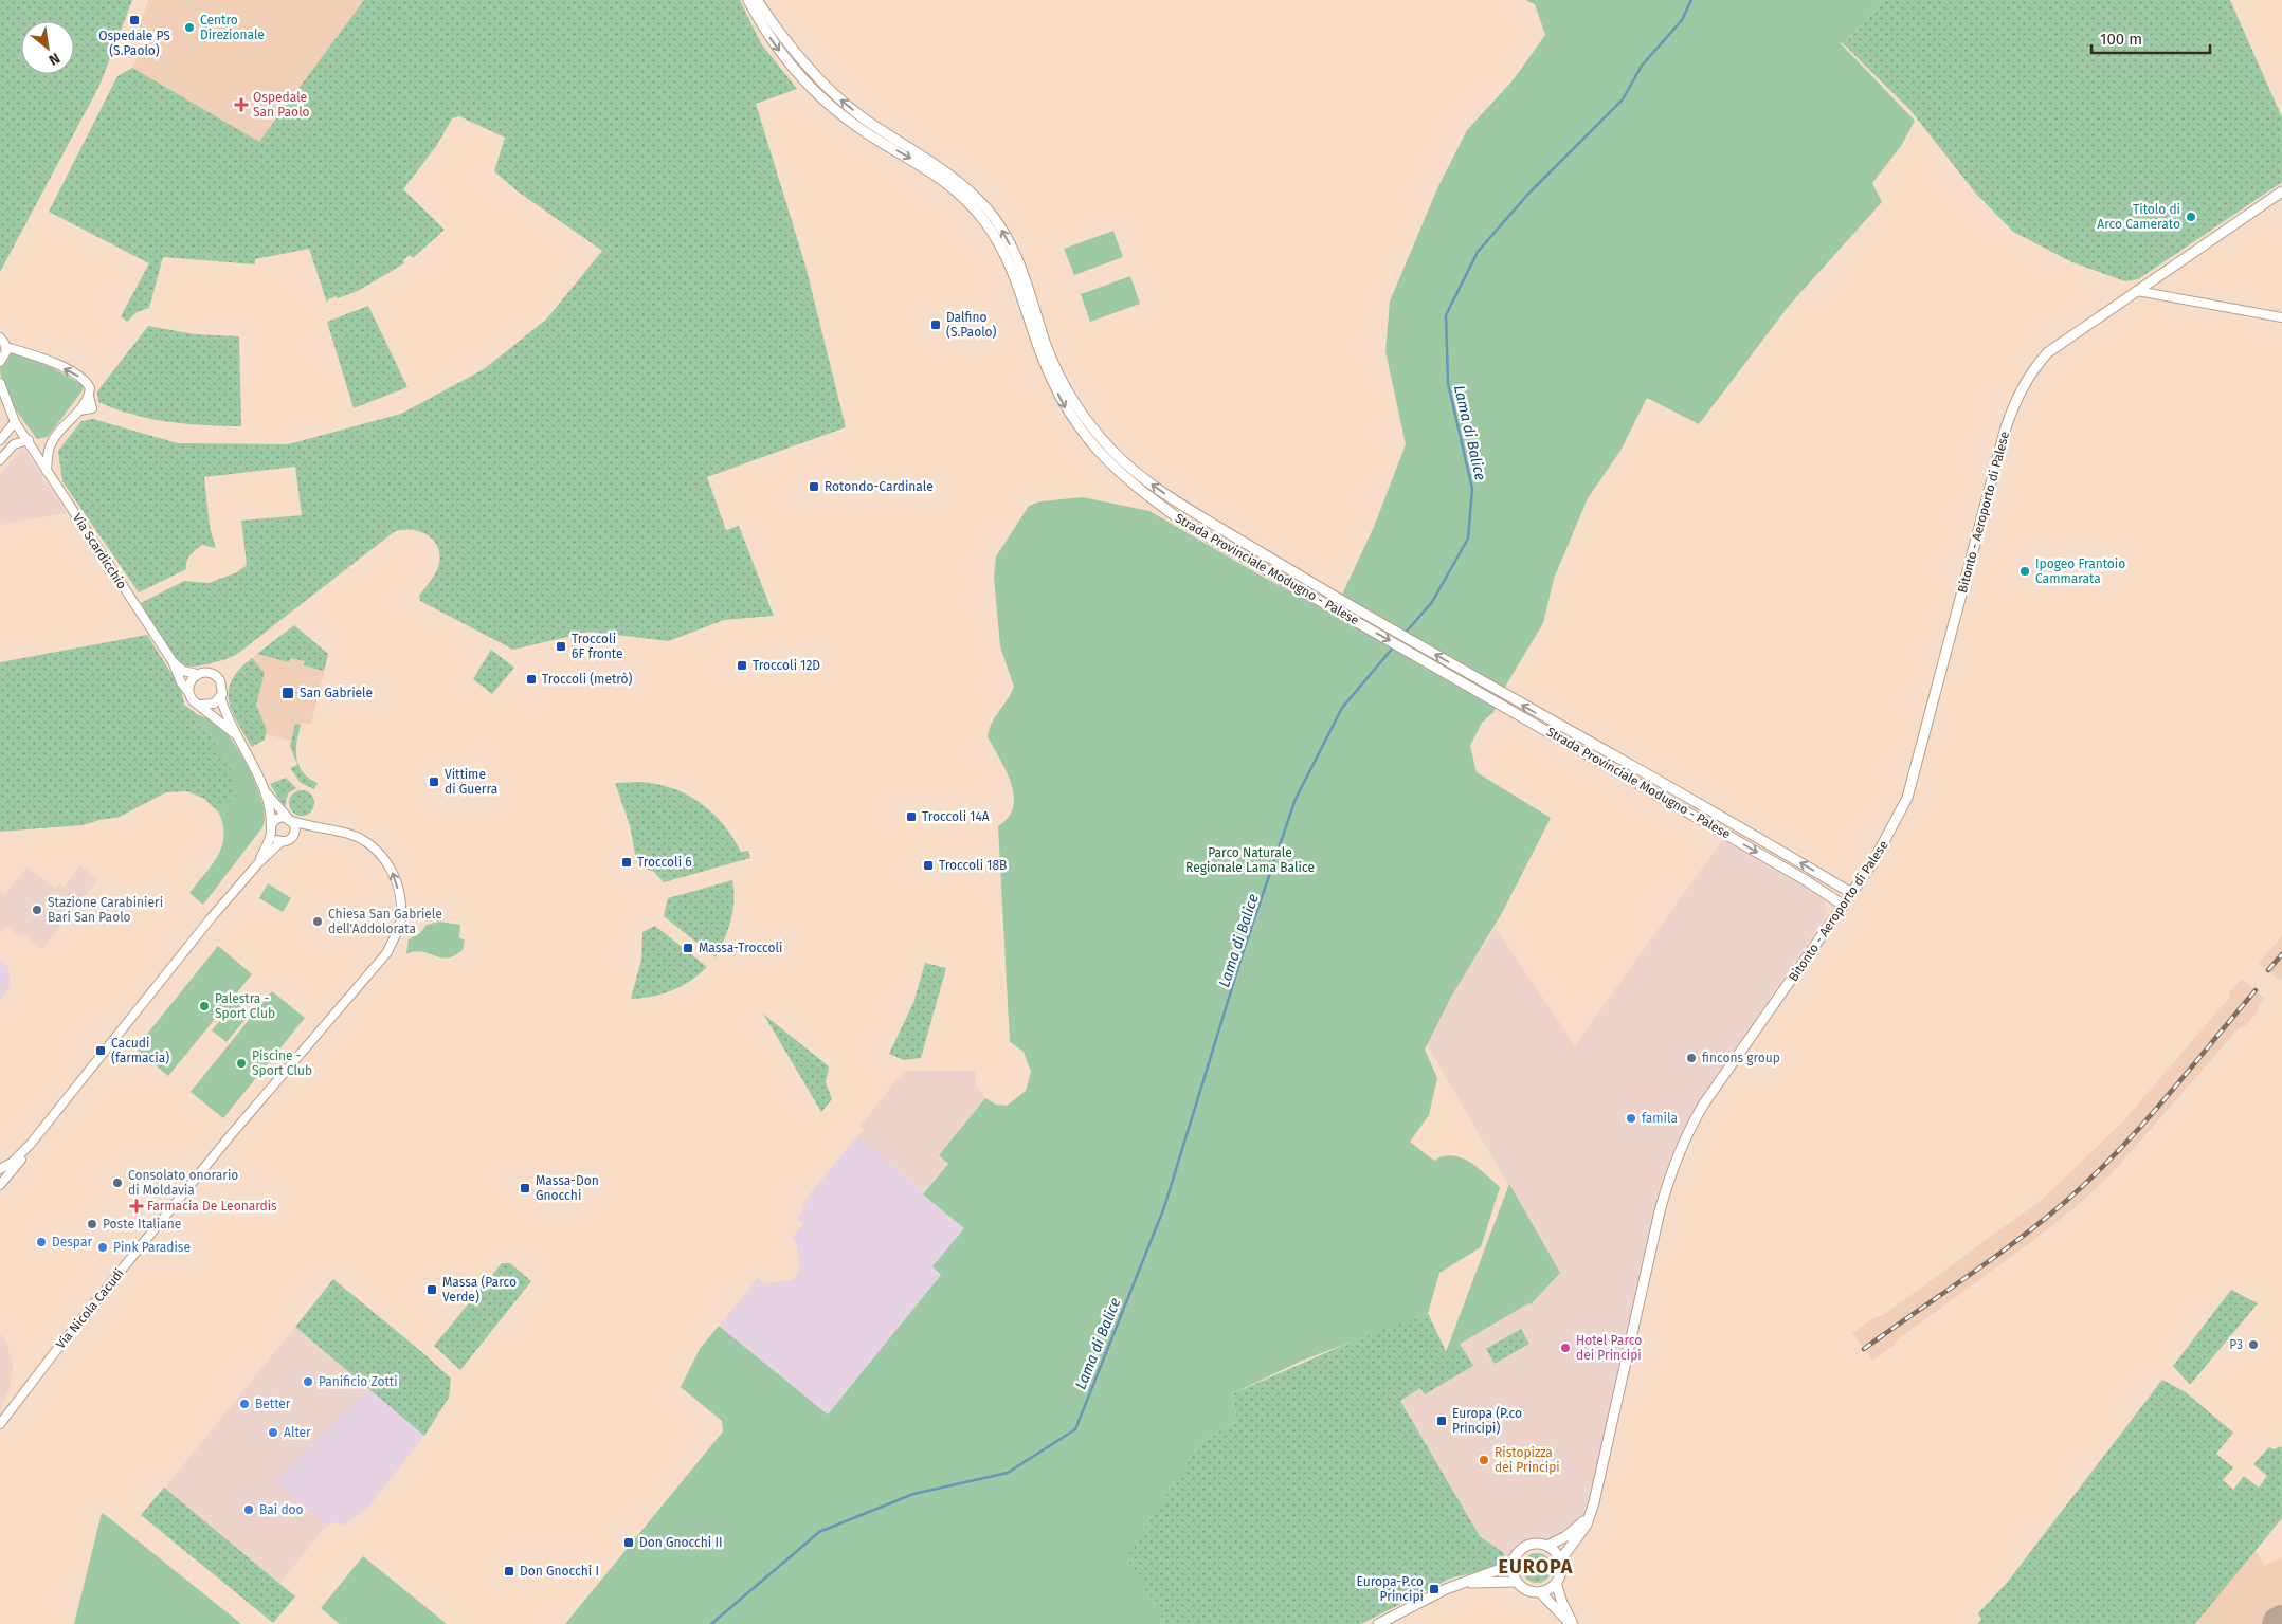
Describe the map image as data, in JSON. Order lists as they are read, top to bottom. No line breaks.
{"streets":{"main road":["Bitonto - Aeroporto di Palese","Strada Provinciale Modugno - Palese"],"street":["Via Scardicchio","Via Nicola Cacudi"]},"crossings":[["Bitonto - Aeroporto di Palese","Strada Provinciale Modugno - Palese"]],"one_way":["Via Nicola Cacudi"],"districts":["EUROPA"],"water":["Lama di Balice"],"parks":["Parco Naturale Regionale Lama Balice"],"places":{"transit":["Ospedale PS (S.Paolo)","Dalfino (S.Paolo)","Rotondo-Cardinale","Troccoli 6F fronte","Troccoli 12D","Troccoli (metrò)","San Gabriele","Vittime di Guerra","Troccoli 14A","Troccoli 6","Troccoli 18B","Massa-Troccoli","Cacudi (farmacia)","Massa-Don Gnocchi","Massa (Parco Verde)","Europa (P.co Principi)","Don Gnocchi II","Don Gnocchi I","Europa-P.co Principi"],"other":["Centro Direzionale","Titolo di Arco Camerato","Ipogeo Frantoio Cammarata","Stazione Carabinieri Bari San Paolo","Chiesa San Gabriele dell'Addolorata","Palestra - Sport Club","fincons group","Piscine - Sport Club","famila","Consolato onorario di Moldavia","Poste Italiane","Despar","Pink Paradise","P3","Hotel Parco dei Principi","Panificio Zotti","Better","Alter","Ristopizza dei Principi","Bai doo"],"health":["Ospedale San Paolo","Farmacia De Leonardis"]},"scale_bar":"100 m","north":"bottom right"}
